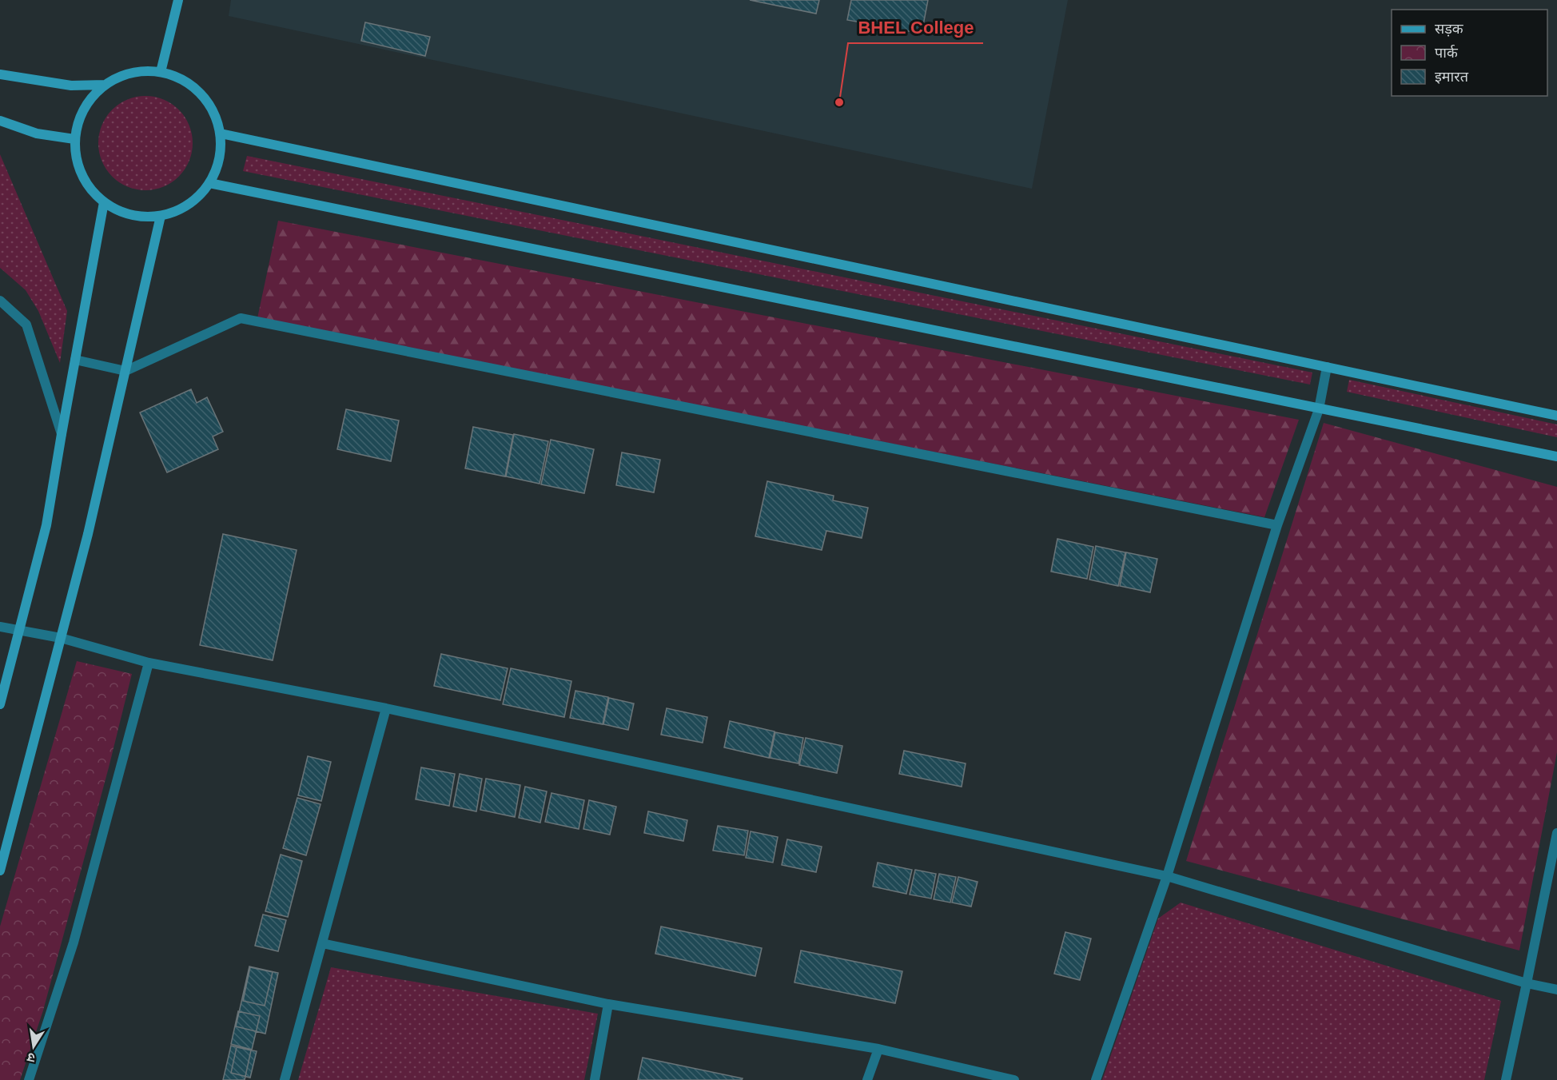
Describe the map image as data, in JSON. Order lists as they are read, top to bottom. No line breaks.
{"places":["BHEL College"],"legend":["सड़क","पार्क","इमारत"],"north":"bottom"}
